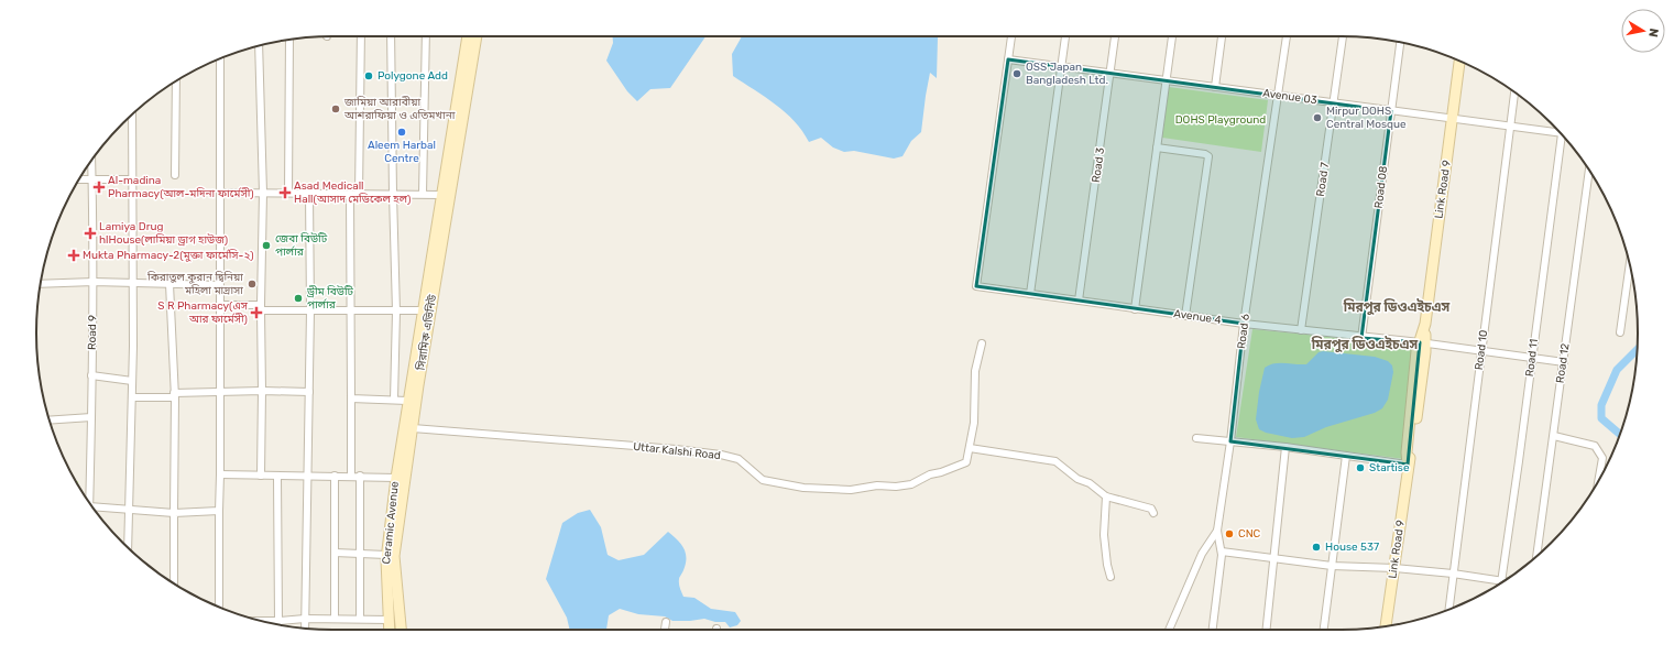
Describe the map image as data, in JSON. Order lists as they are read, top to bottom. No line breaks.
{"streets":{"main road":["Link Road 9","সিরামিক এভিনিউ","Ceramic Avenue"],"street":["Avenue 03","Road 3","Road 7","Road 08","Avenue 4","Road 6","Road 9","Road 10","Road 11","Road 12","Uttar Kalshi Road"]},"crossings":[["Avenue 03","Road 3"],["Avenue 03","Road 7"],["Avenue 03","Road 08"],["Avenue 03","Link Road 9"],["Avenue 03","Avenue 4"],["Avenue 03","Road 6"],["Avenue 03","Road 10"],["Road 3","Avenue 4"],["Road 7","Avenue 4"],["Road 08","Avenue 4"],["Link Road 9","Avenue 4"],["Avenue 4","Road 6"],["Avenue 4","Road 10"],["Avenue 4","Road 11"],["Avenue 4","Road 12"],["সিরামিক এভিনিউ","Uttar Kalshi Road"],["সিরামিক এভিনিউ","Ceramic Avenue"]],"districts":["মিরপুর ডিওএইচএস","মিরপুর ডিওএইচএস"],"parks":["DOHS Playground"],"places":{"other":["OSS Japan Bangladesh Ltd.","Polygone Add","জামিয়া আরাবীয়া আশরাফিয়া ও এতিমখানা","Mirpur DOHS Central Mosque","Aleem Harbal Centre","জেবা বিউটি পার্লার","কিরাতুল কুরান দ্বিনিয়া মহিলা মাদ্রাসা","ড্রীম বিউটি পার্লার","Startise","CNC","House 537"],"health":["Al-madina Pharmacy(আল-মদিনা ফার্মেসী)","Asad Medicall Hall(আসাদ মেডিকেল হল)","Lamiya Drug hlHouse(লামিয়া ড্রাগ হাউজ)","Mukta Pharmacy-2(মুক্তা ফার্মেসি-২)","S R Pharmacy(এস আর ফার্মেসী)"]},"north":"right"}
